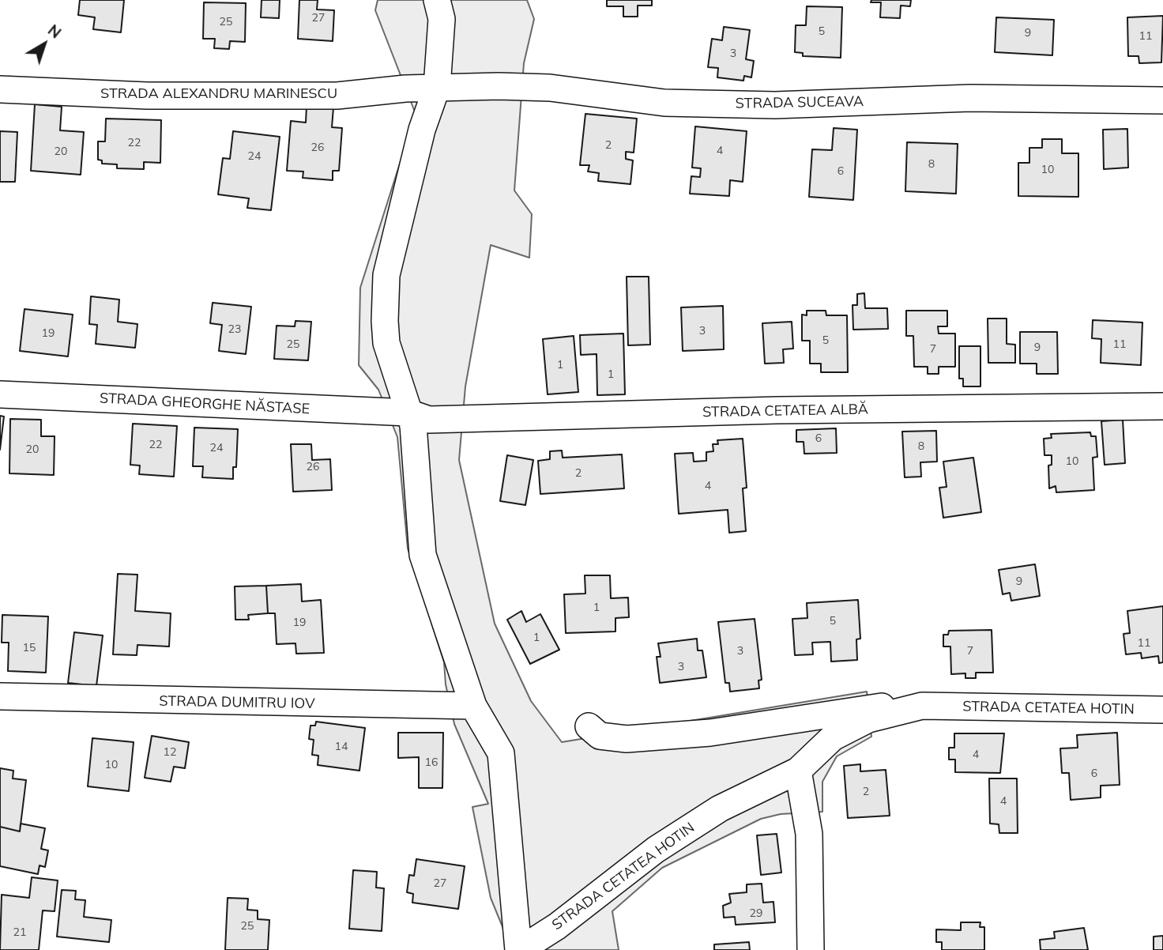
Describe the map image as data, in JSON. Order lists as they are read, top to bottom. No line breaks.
{"streets":{"street":["STRADA ALEXANDRU MARINESCU","STRADA SUCEAVA","STRADA GHEORGHE NĂSTASE","STRADA CETATEA ALBĂ","STRADA DUMITRU IOV","STRADA CETATEA HOTIN"]},"crossings":[["STRADA ALEXANDRU MARINESCU","STRADA SUCEAVA"],["STRADA GHEORGHE NĂSTASE","STRADA CETATEA ALBĂ"]],"house_numbers":["27","25","5","9","11","3","22","2","26","4","20","24","8","10","6","23","3","19","5","25","11","9","7","1","1","6","22","8","24","20","10","26","2","4","9","1","5","19","1","11","15","3","7","3","14","12","4","16","10","6","2","4","27","29","25","21"],"north":"top right"}
